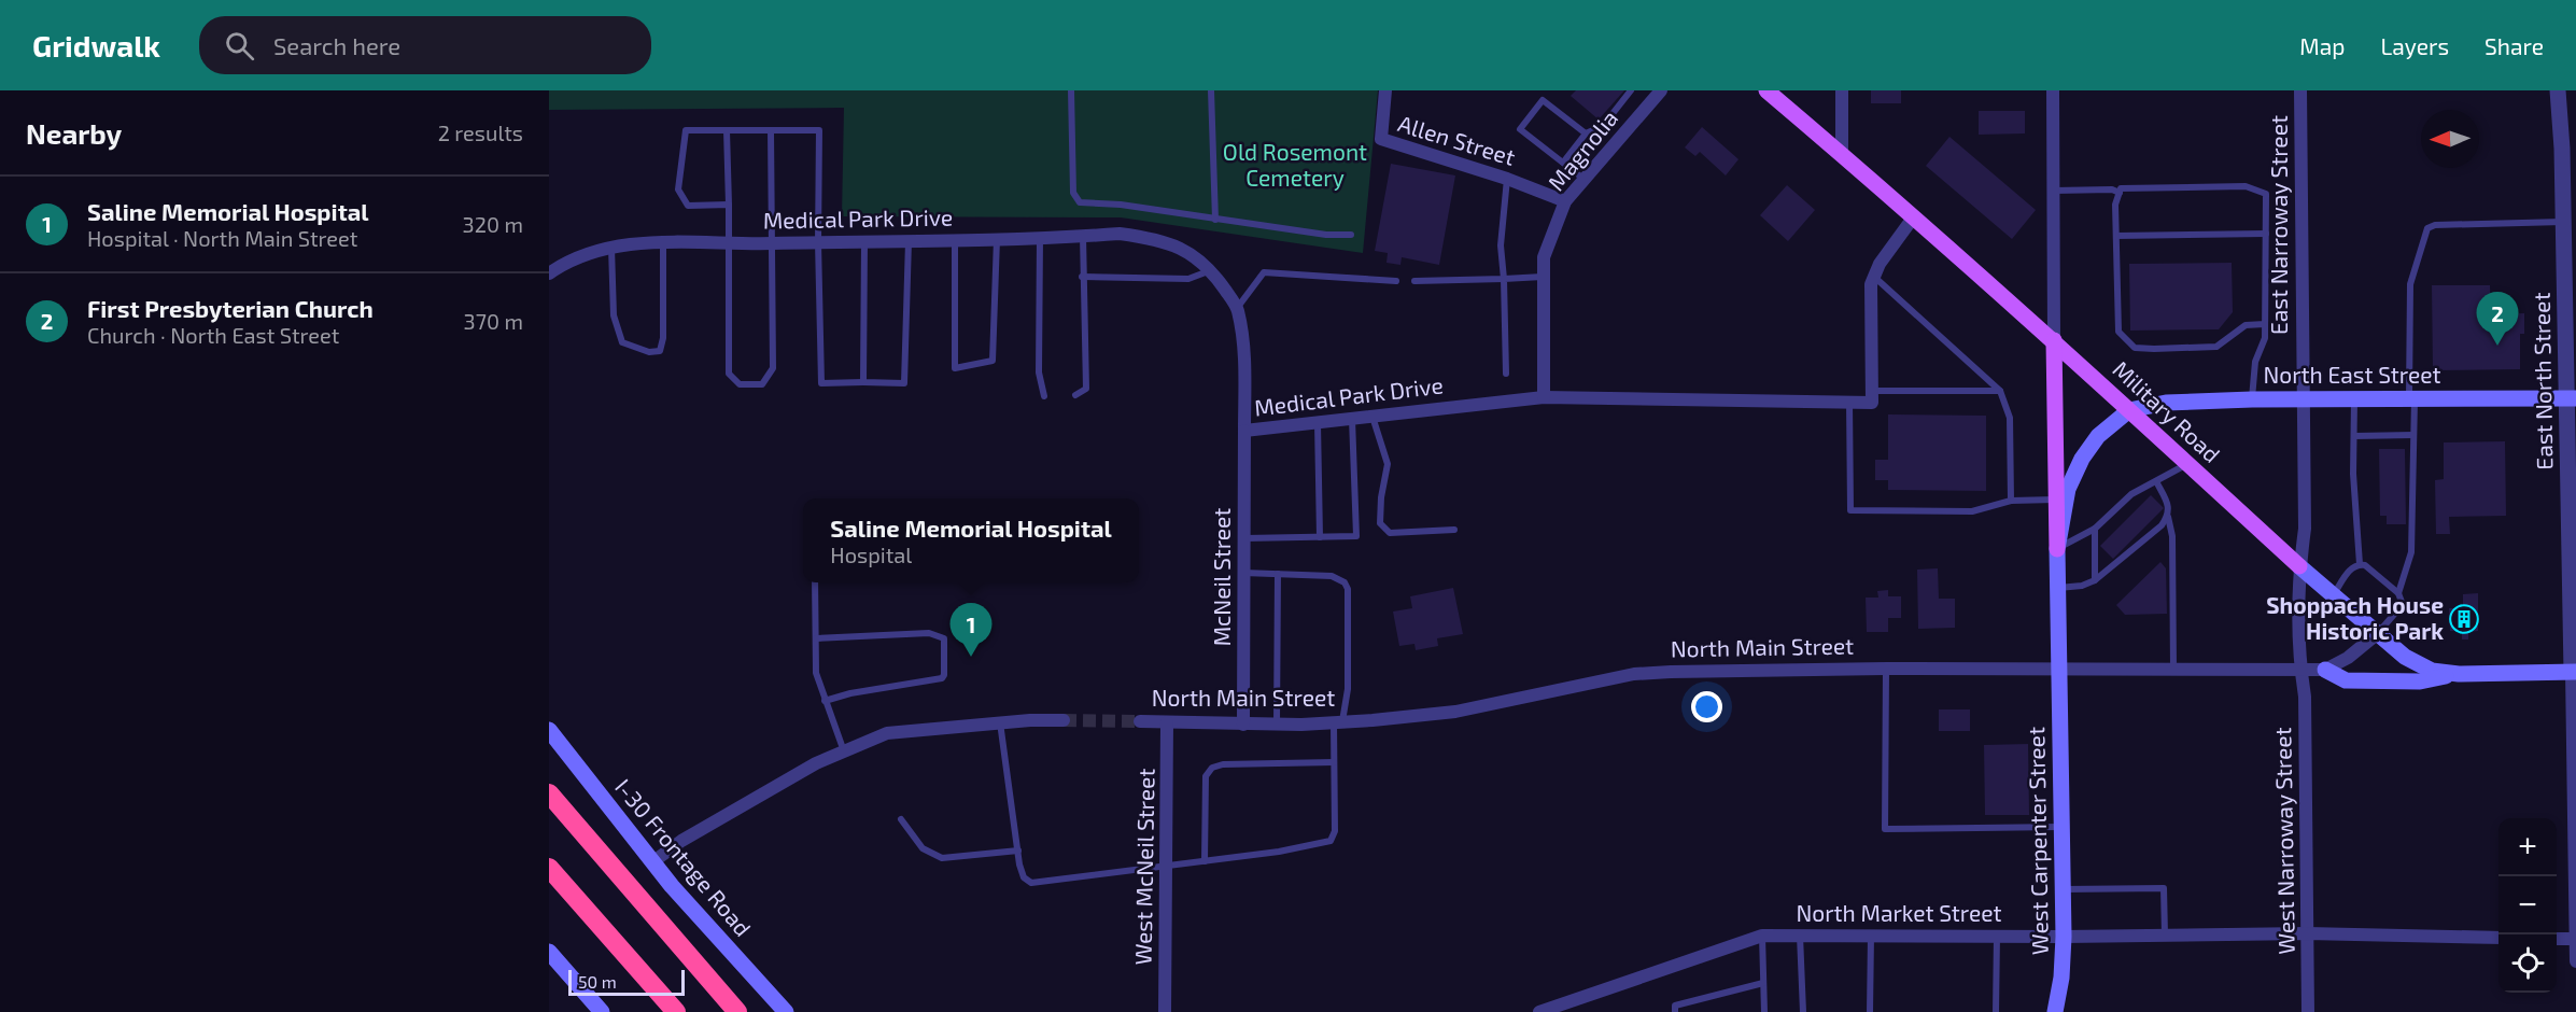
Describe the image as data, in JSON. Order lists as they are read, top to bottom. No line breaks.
{"streets":{"main road":["North East Street","Military Road","West Carpenter Street","I-30 Frontage Road"],"street":["Allen Street","Magnolia","Medical Park Drive","East Narroway Street","East North Street","McNeil Street","North Main Street","West Narroway Street","West McNeil Street","North Market Street"]},"crossings":[["Allen Street","Magnolia"],["Magnolia","Medical Park Drive"],["Medical Park Drive","McNeil Street"],["East Narroway Street","North East Street"],["East Narroway Street","Military Road"],["East Narroway Street","North Main Street"],["East Narroway Street","West Narroway Street"],["North East Street","East North Street"],["North East Street","Military Road"],["North East Street","West Carpenter Street"],["East North Street","Military Road"],["Military Road","West Carpenter Street"],["McNeil Street","North Main Street"],["North Main Street","West Carpenter Street"],["North Main Street","West Narroway Street"],["North Main Street","West McNeil Street"],["West Carpenter Street","North Market Street"],["West Narroway Street","North Market Street"]],"parks":["Old Rosemont Cemetery"],"places":{"building":["Shoppach House Historic Park"]},"scale_bar":"50 m","north":"left","page":{"header":"Gridwalk","search":"Search here","nav":["Map","Layers","Share"],"heading":["Nearby","2 results"],"list":[{"mark":"1","name":"Saline Memorial Hospital","note":"Hospital · North Main Street","value":"320 m"},{"mark":"2","name":"First Presbyterian Church","note":"Church · North East Street","value":"370 m"}],"pins":["2","1"],"popup":["Saline Memorial Hospital","Hospital"],"map_buttons":["+","−"],"scale":"50 m"}}
